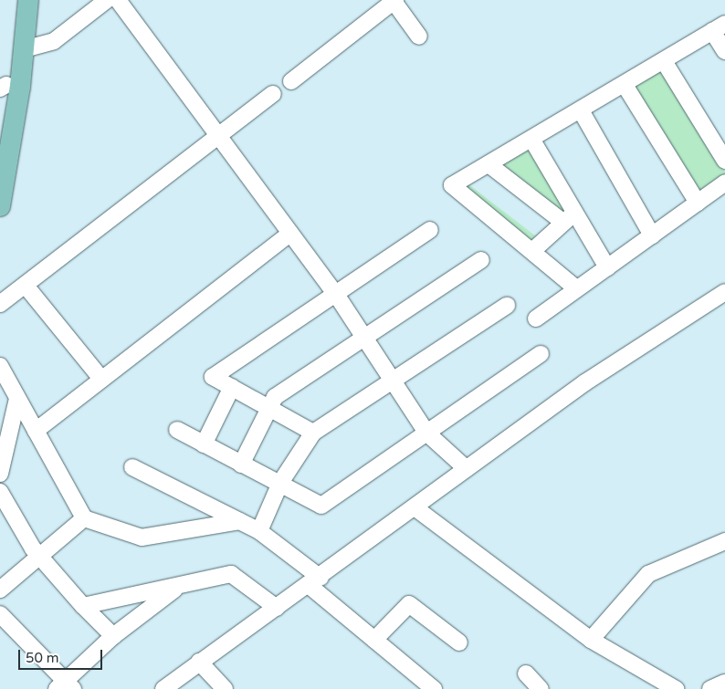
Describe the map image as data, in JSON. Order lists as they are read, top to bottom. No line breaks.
{"scale_bar":"50 m"}
